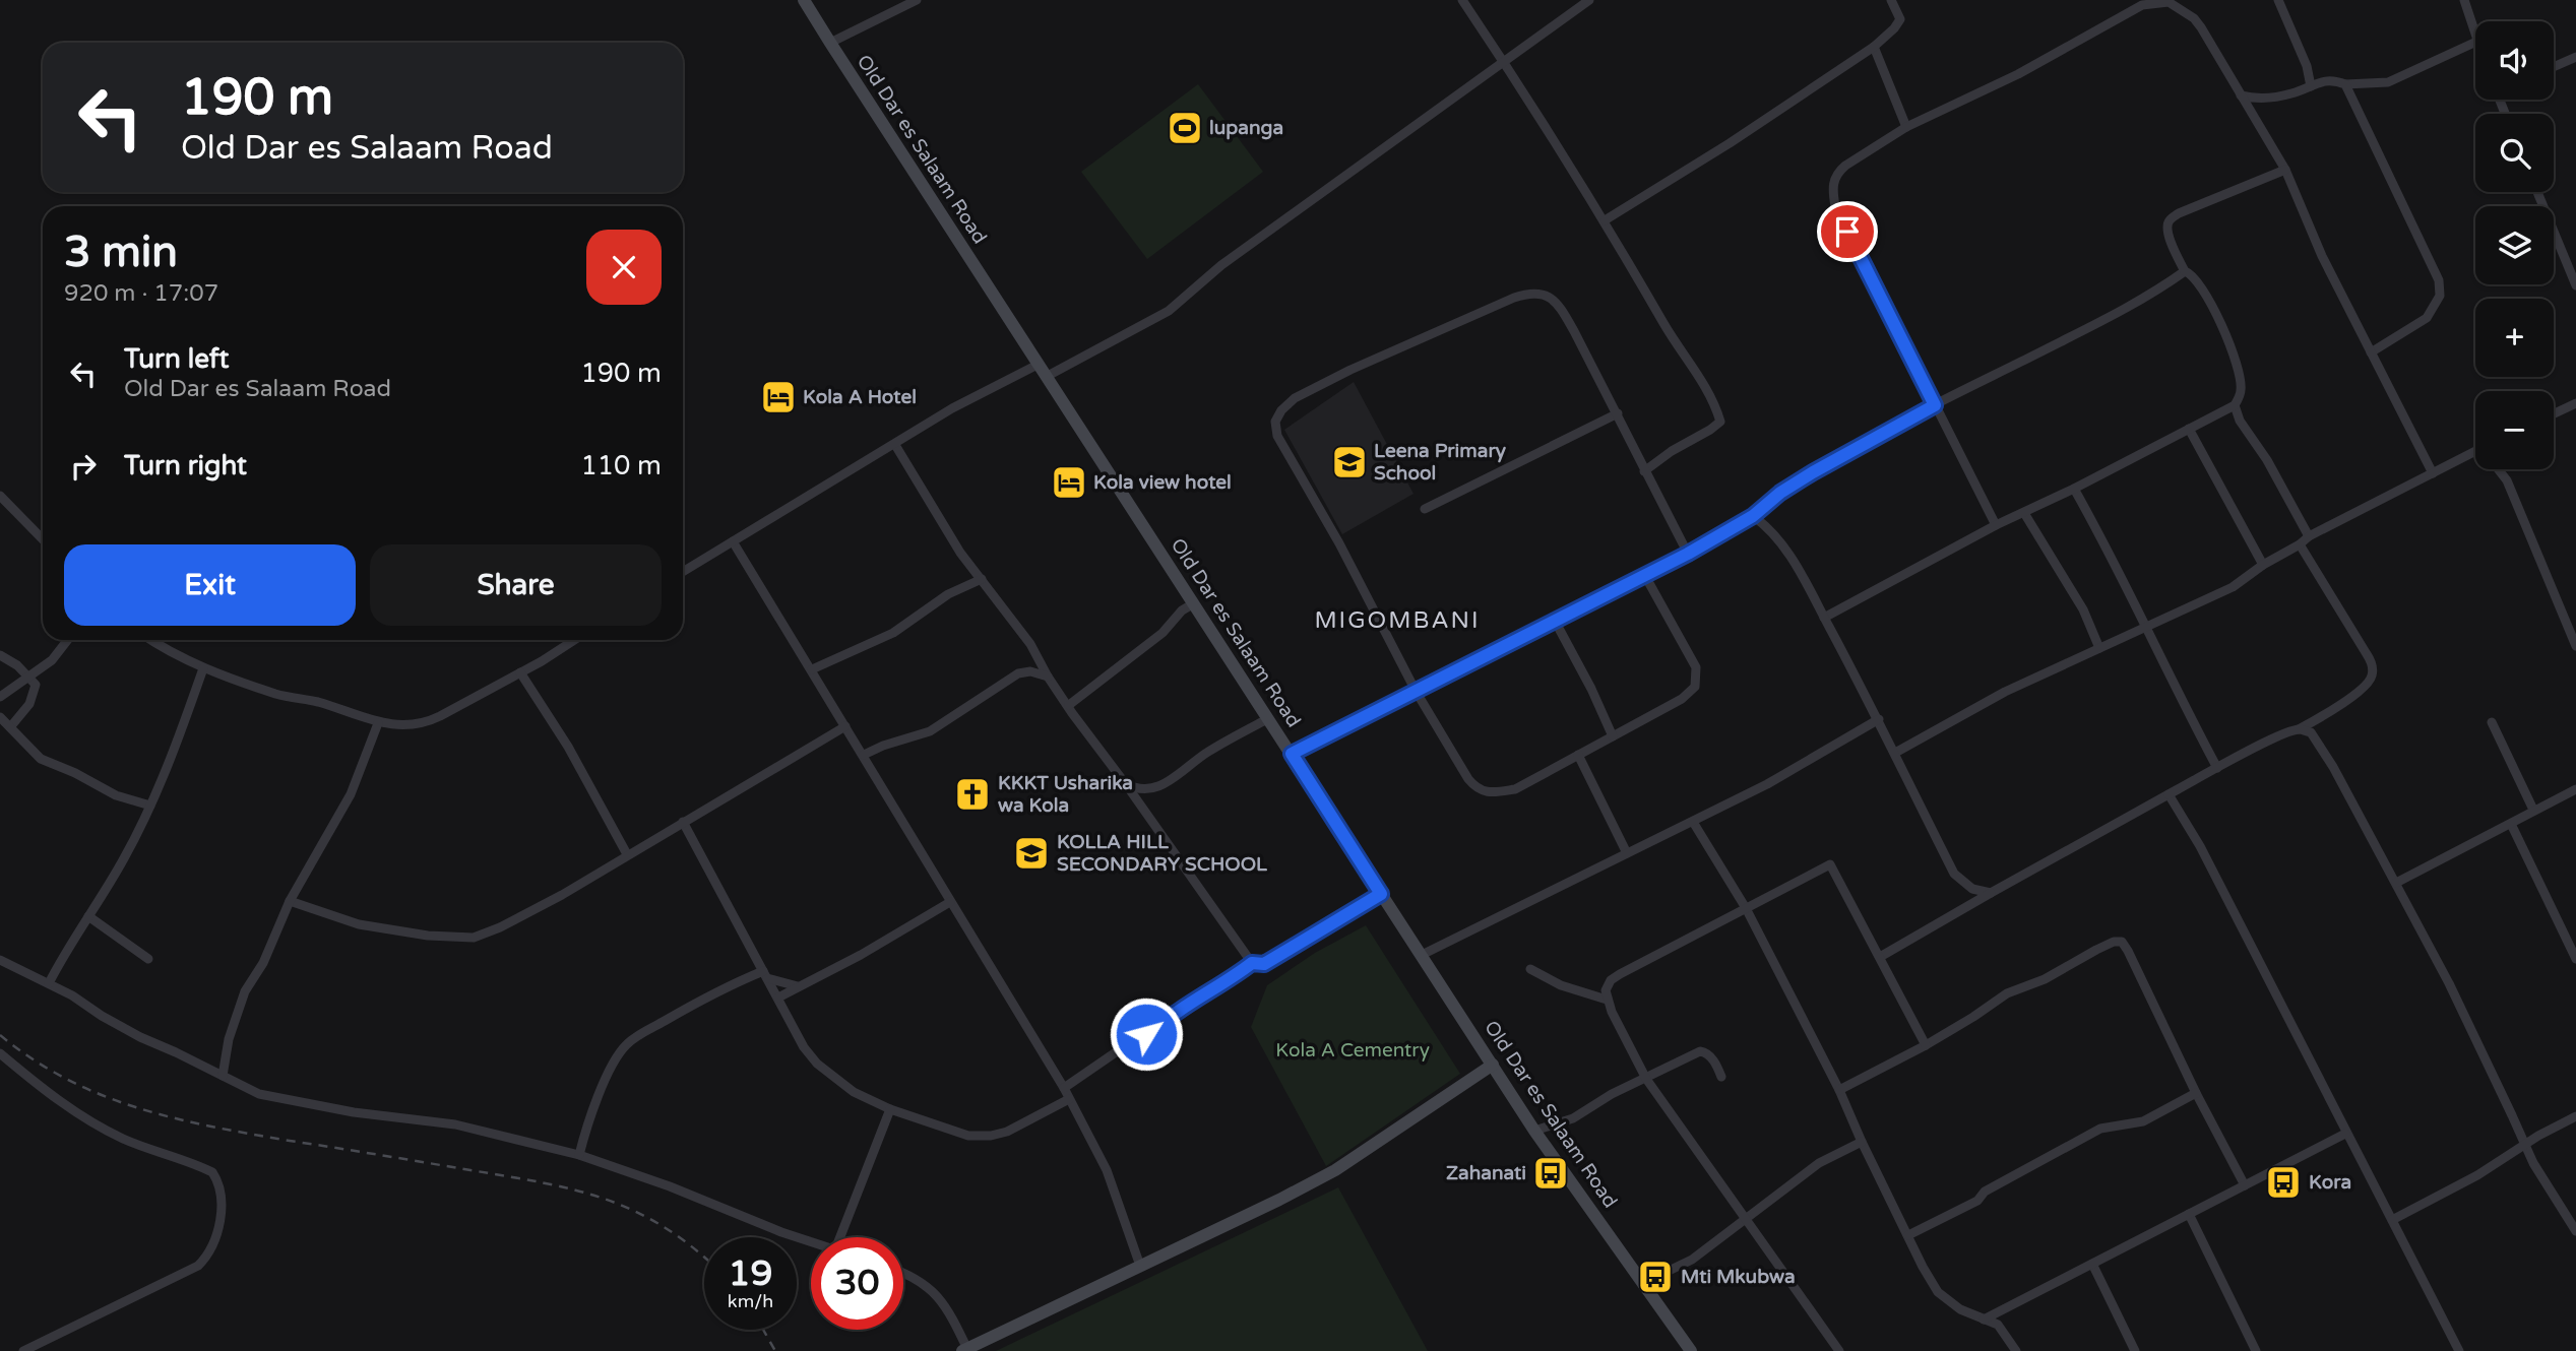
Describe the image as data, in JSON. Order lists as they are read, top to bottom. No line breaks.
{"streets":{"main road":["Old Dar es Salaam Road"]},"districts":["MIGOMBANI"],"parks":["Kola A Cementry"],"places":{"sports":["lupanga"],"hotel":["Kola A Hotel","Kola view hotel"],"school or university":["Leena Primary School","KOLLA HILL SECONDARY SCHOOL"],"church":["KKKT Usharika wa Kola"],"bus stop":["Zahanati","Kora","Mti Mkubwa"]},"page":{"map_buttons":["+","−"],"turn":["190 m","Old Dar es Salaam Road"],"heading":["3 min","920 m · 17:07"],"list":[{"name":"Turn left","note":"Old Dar es Salaam Road","value":"190 m"},{"name":"Turn right","value":"110 m"}],"buttons":["Exit","Share"],"speed":"19 km/h","limit":"30"}}
